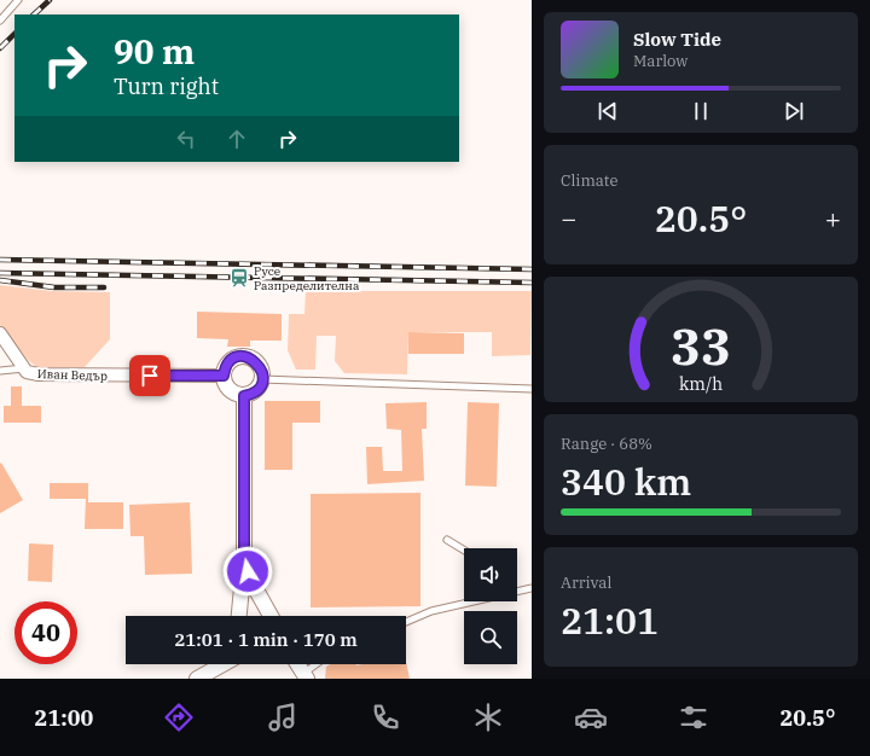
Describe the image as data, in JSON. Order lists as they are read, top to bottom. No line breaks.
{"streets":{"street":["Иван Ведър"]},"places":{"station":["Русе Разпределителна"]},"page":{"turn":["90 m","Turn right"],"song":["Slow Tide","Marlow"],"tile":["Climate",["Range · 68%","340 km"],["Arrival","21:01"]],"heat":["−","20.5°","+"],"limit":"40","trip":"21:01 · 1 min · 170 m","tabs":["21:00","20.5°"],"gauge":["33","km/h"]}}
